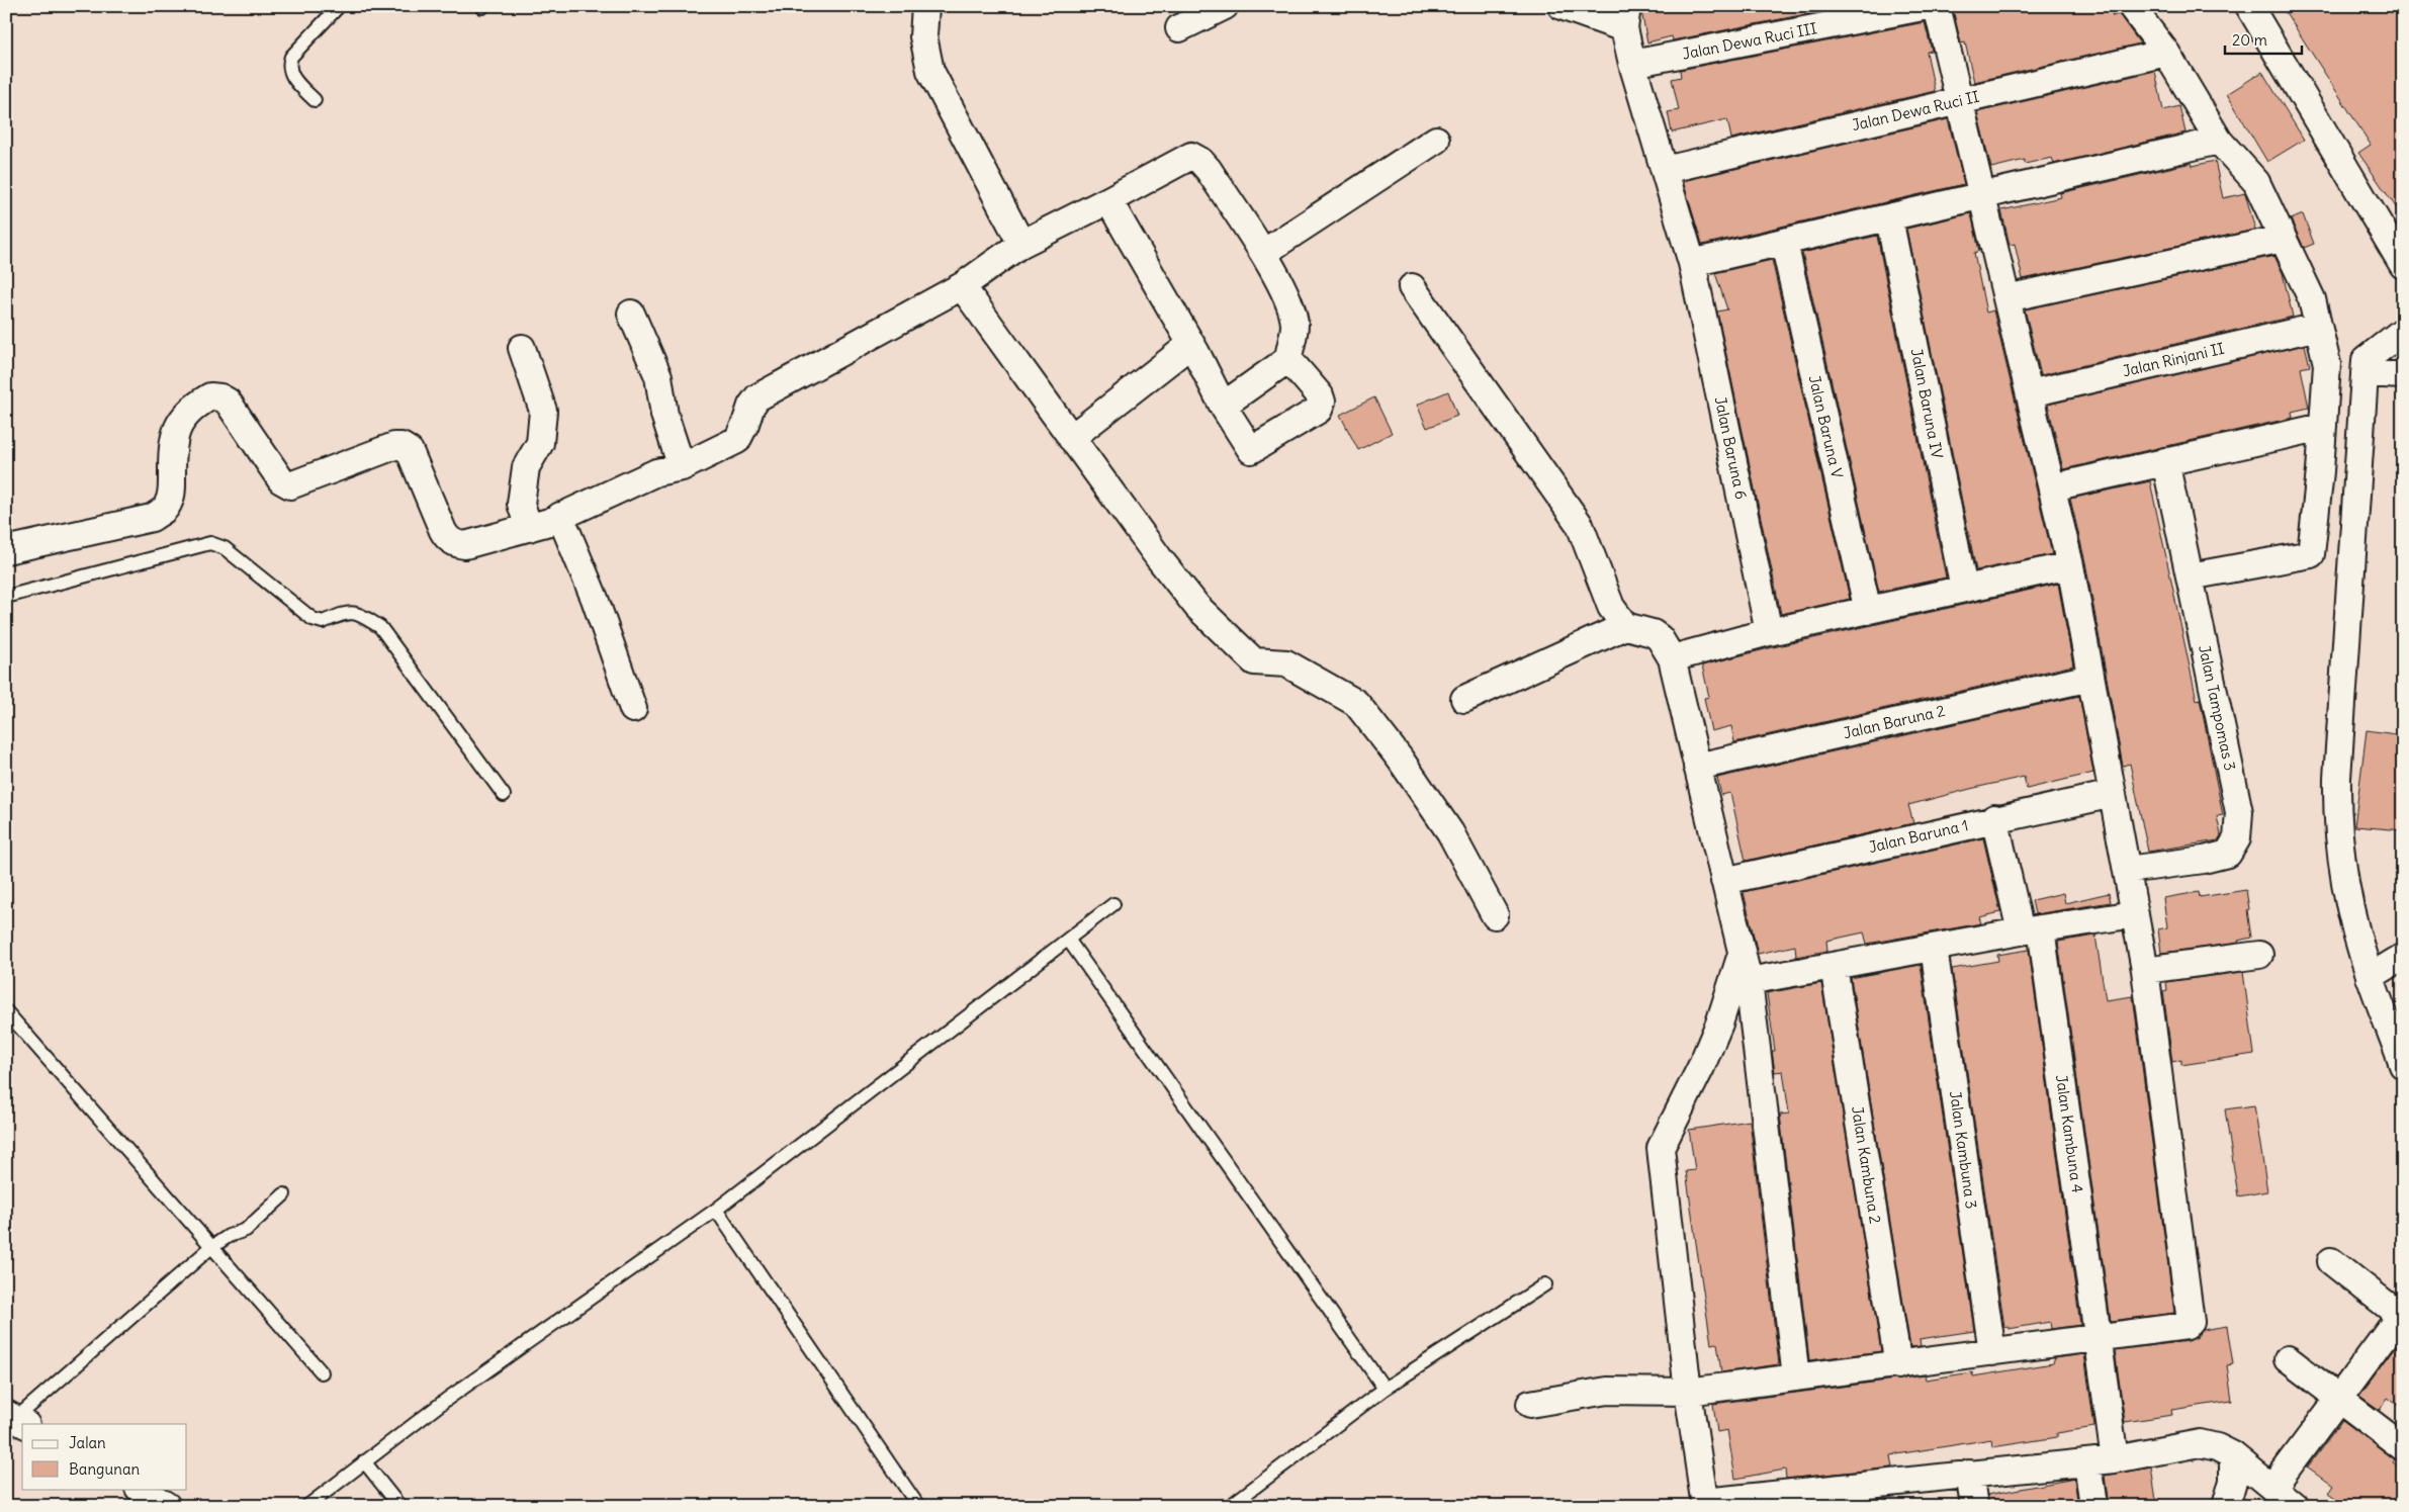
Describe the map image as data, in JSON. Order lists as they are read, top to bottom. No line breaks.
{"streets":{"street":["Jalan Dewa Ruci III","Jalan Dewa Ruci II","Jalan Rinjani II","Jalan Baruna IV","Jalan Baruna V","Jalan Baruna 6","Jalan Tampomas 3","Jalan Baruna 2","Jalan Baruna 1","Jalan Kambuna 4","Jalan Kambuna 3","Jalan Kambuna 2"]},"crossings":[["Jalan Dewa Ruci III","Jalan Baruna 6"],["Jalan Dewa Ruci II","Jalan Baruna 6"],["Jalan Baruna 1","Jalan Kambuna 4"]],"legend":["Jalan","Bangunan"],"scale_bar":"20 m"}
